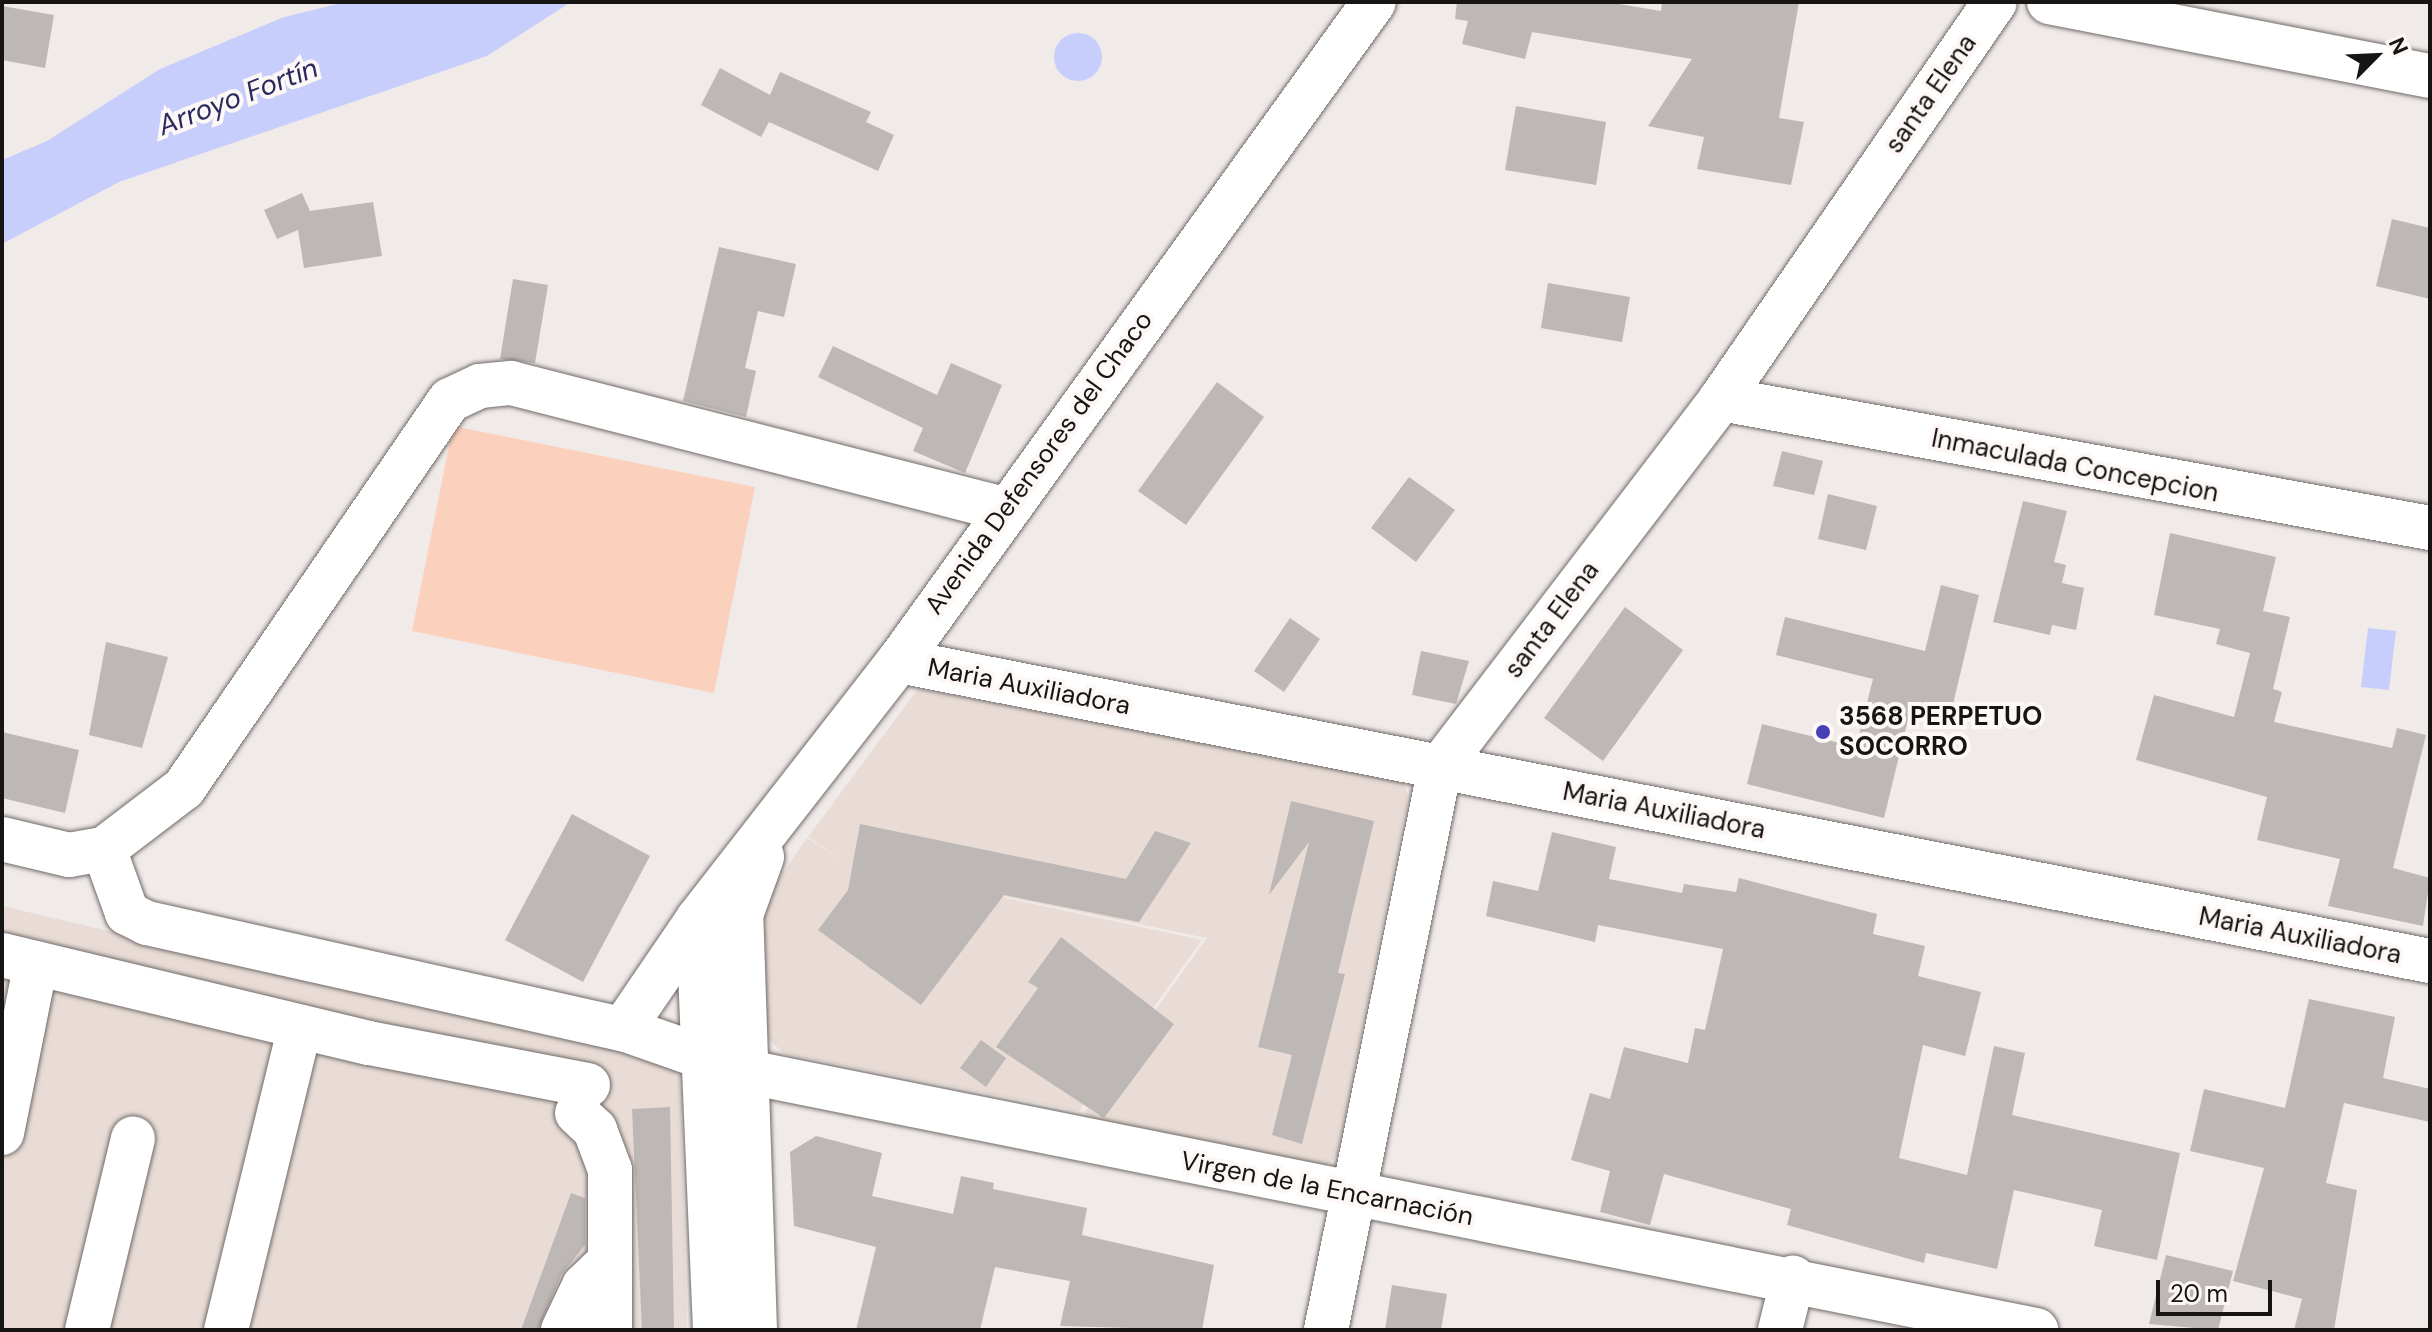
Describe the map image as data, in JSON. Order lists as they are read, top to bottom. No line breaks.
{"streets":{"street":["santa Elena","Avenida Defensores del Chaco","Inmaculada Concepcion","Maria Auxiliadora","Virgen de la Encarnación"]},"crossings":[["santa Elena","Inmaculada Concepcion"],["santa Elena","Maria Auxiliadora"],["santa Elena","Virgen de la Encarnación"],["Avenida Defensores del Chaco","Maria Auxiliadora"],["Avenida Defensores del Chaco","Virgen de la Encarnación"]],"water":["Arroyo Fortín"],"places":["3568 PERPETUO SOCORRO"],"scale_bar":"20 m","north":"top right"}
